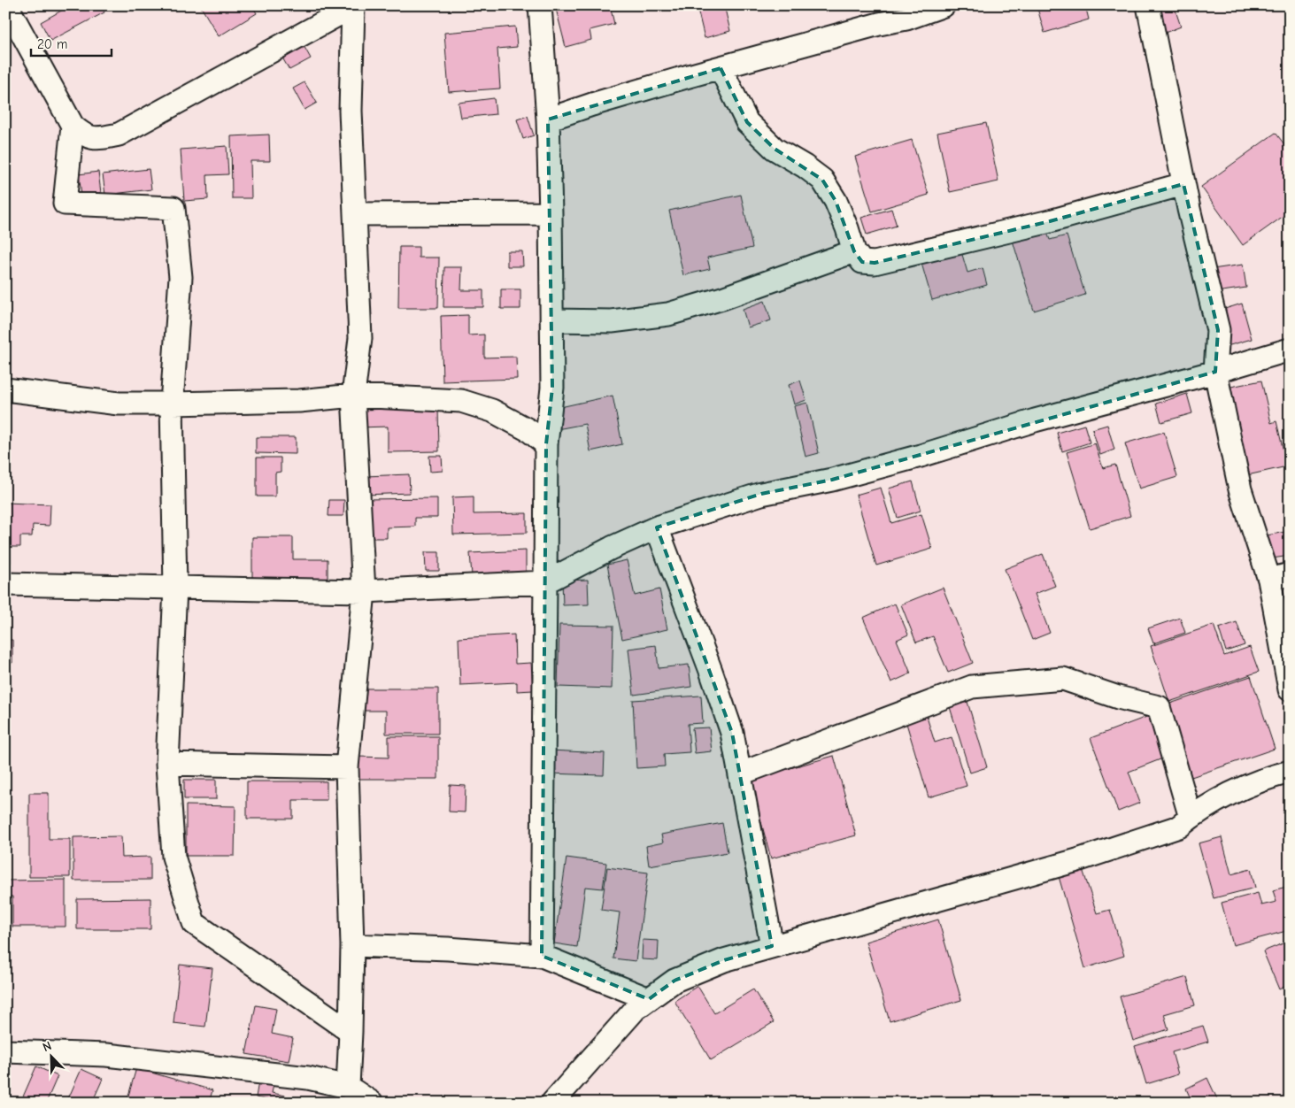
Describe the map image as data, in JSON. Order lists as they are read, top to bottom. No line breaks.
{"scale_bar":"20 m","north":"top left"}
